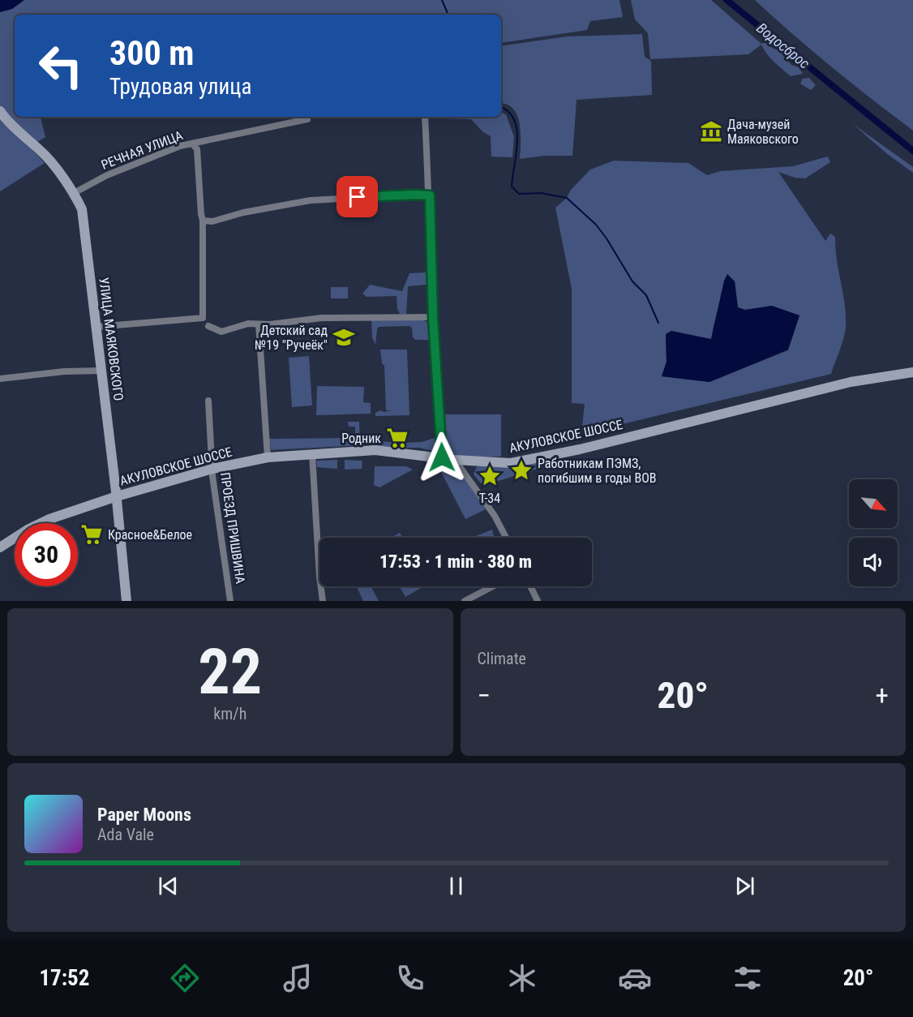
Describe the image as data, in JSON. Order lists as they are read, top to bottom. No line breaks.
{"streets":{"street":["РЕЧНАЯ УЛИЦА","УЛИЦА МАЯКОВСКОГО","АКУЛОВСКОЕ ШОССЕ","ПРОЕЗД ПРИШВИНА"]},"crossings":[["РЕЧНАЯ УЛИЦА","УЛИЦА МАЯКОВСКОГО"],["УЛИЦА МАЯКОВСКОГО","АКУЛОВСКОЕ ШОССЕ"],["АКУЛОВСКОЕ ШОССЕ","ПРОЕЗД ПРИШВИНА"]],"water":["Водосброс"],"places":{"museum":["Дача-музей Маяковского"],"school or university":["Детский сад №19 \"Ручеёк\""],"supermarket":["Родник","Красное&Белое"],"place":["Работникам ПЭМЗ, погибшим в годы ВОВ","Т-34"]},"north":"bottom right","page":{"turn":["300 m","Трудовая улица"],"limit":"30","trip":"17:53 · 1 min · 380 m","tile":[["22","km/h"],"Climate"],"heat":["−","20°","+"],"song":["Paper Moons","Ada Vale"],"tabs":["17:52","20°"]}}
